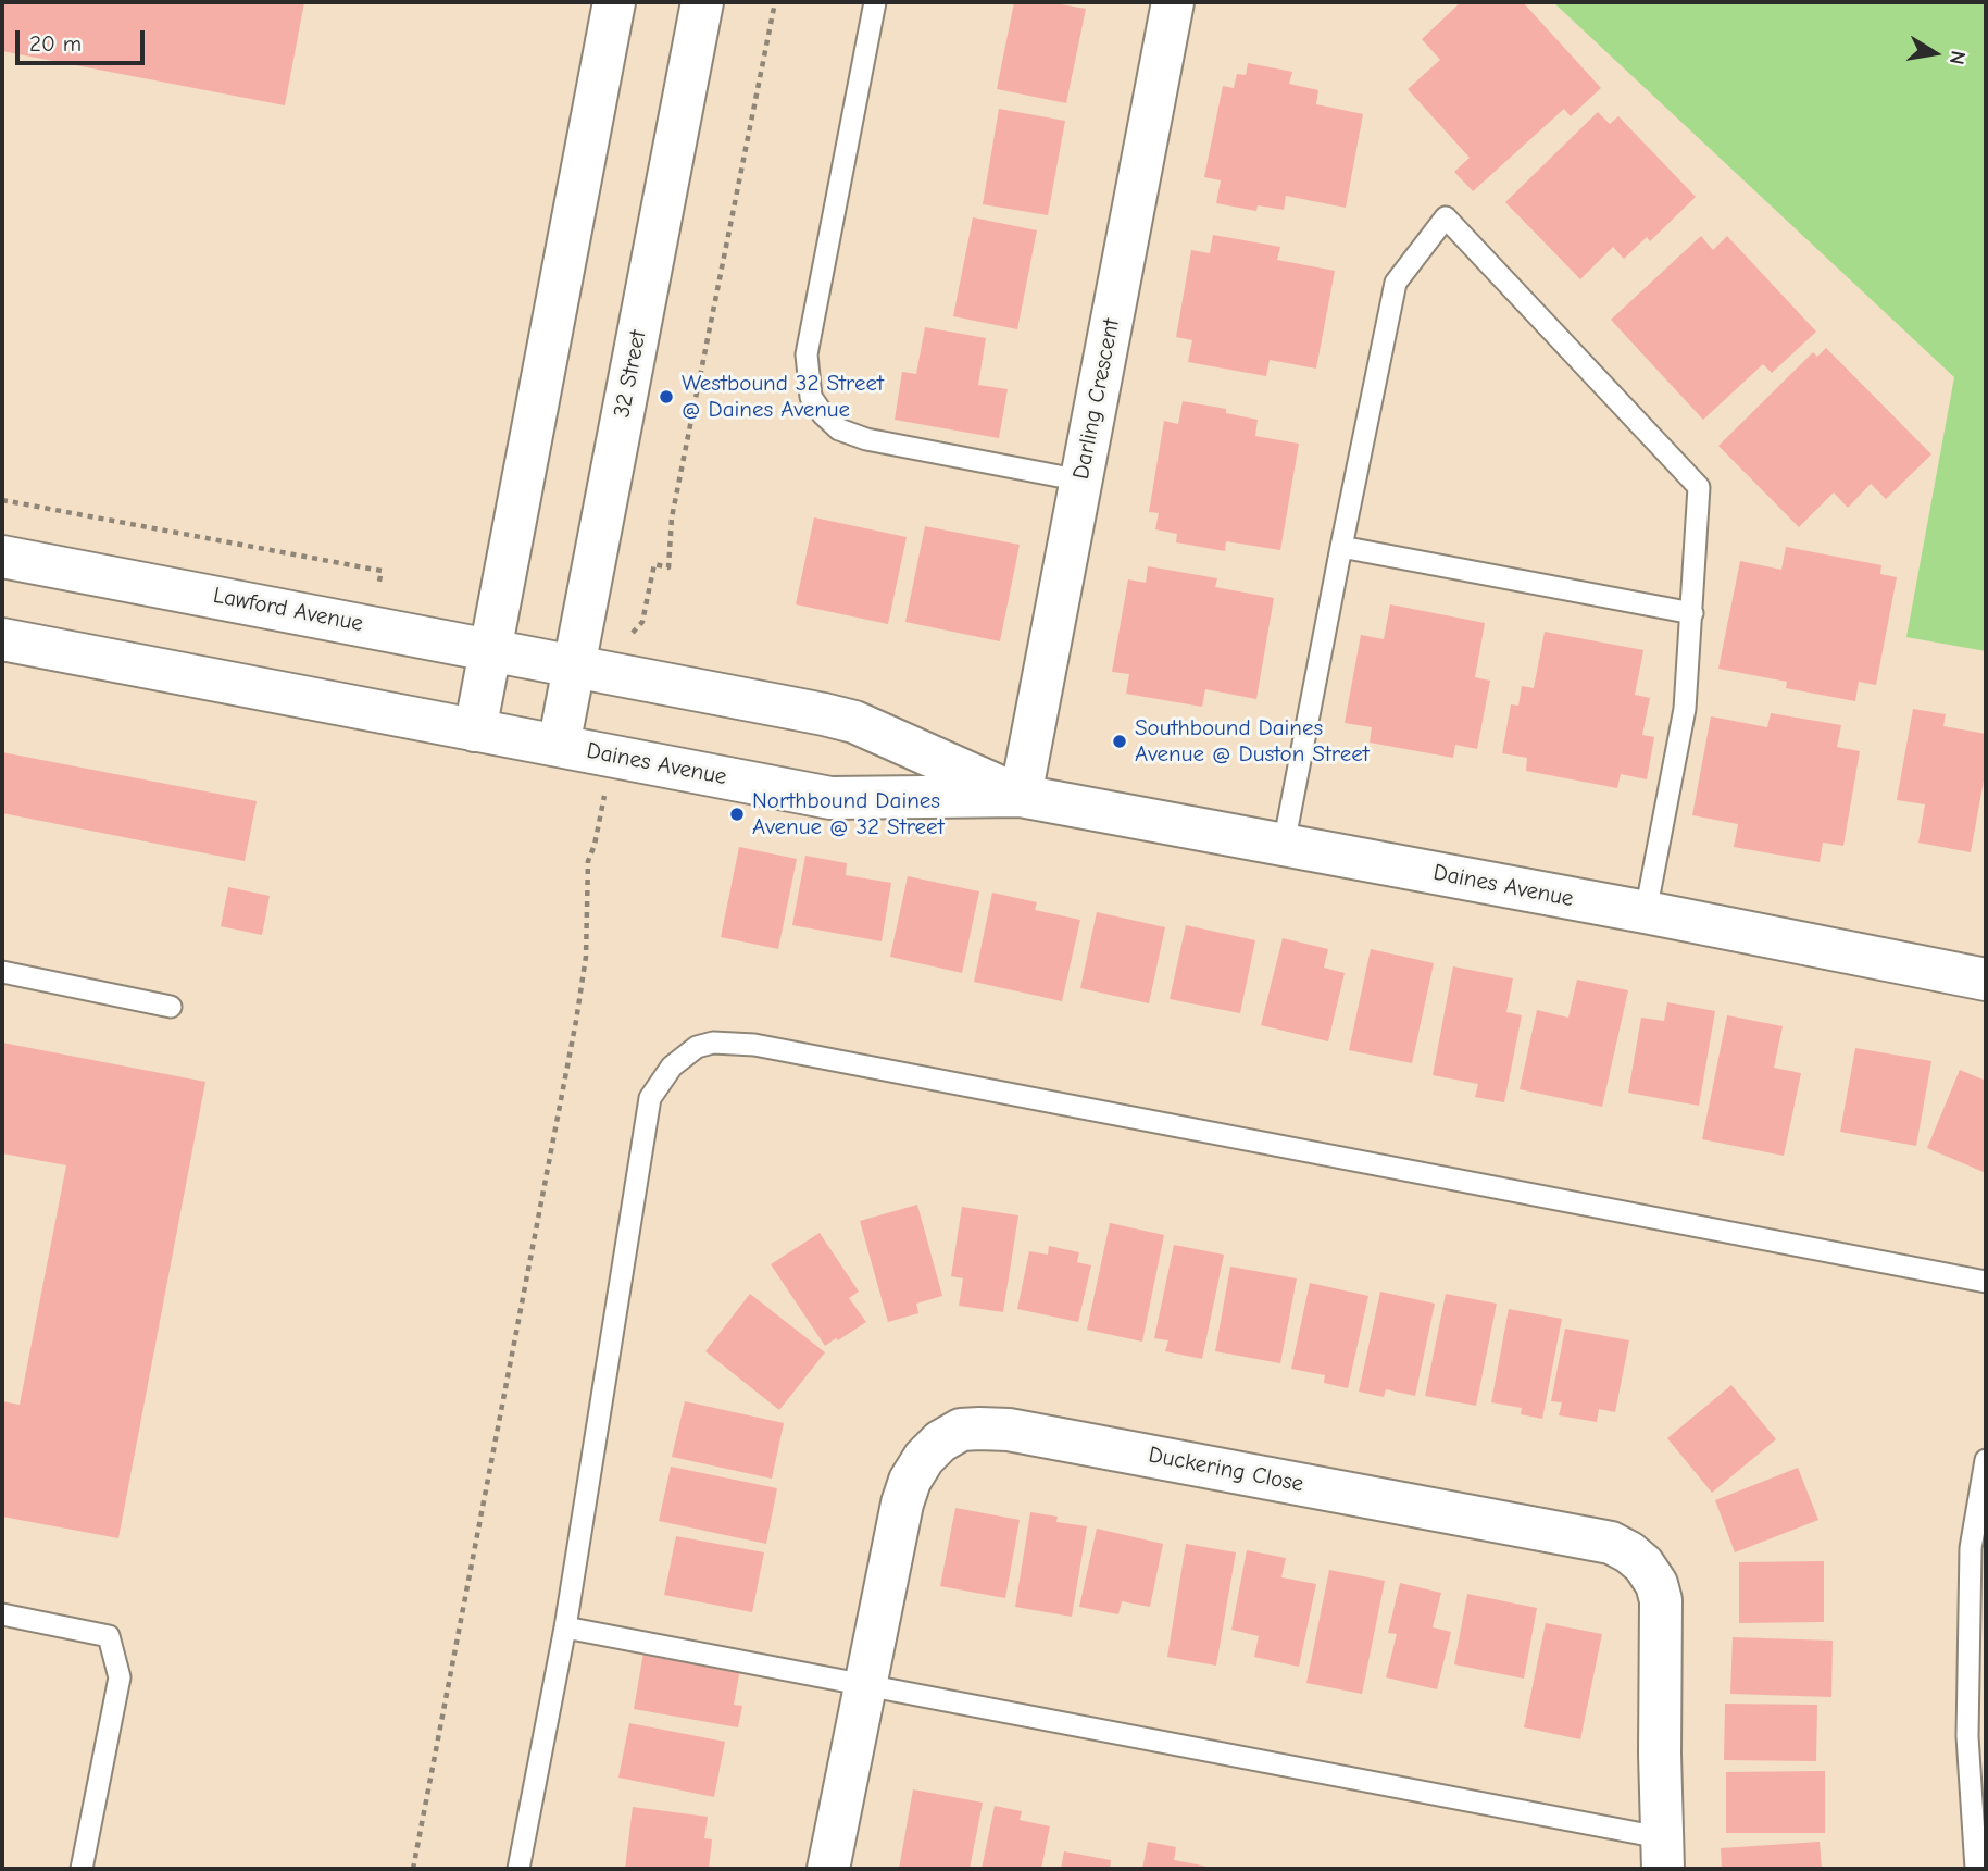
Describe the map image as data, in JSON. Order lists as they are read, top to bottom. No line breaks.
{"streets":{"street":["32 Street","Darling Crescent","Lawford Avenue","Daines Avenue","Duckering Close"]},"crossings":[["32 Street","Lawford Avenue"],["32 Street","Daines Avenue"],["Darling Crescent","Daines Avenue"],["Lawford Avenue","Daines Avenue"]],"places":["Westbound 32 Street @ Daines Avenue","Southbound Daines Avenue @ Duston Street","Northbound Daines Avenue @ 32 Street"],"scale_bar":"20 m","north":"right"}
